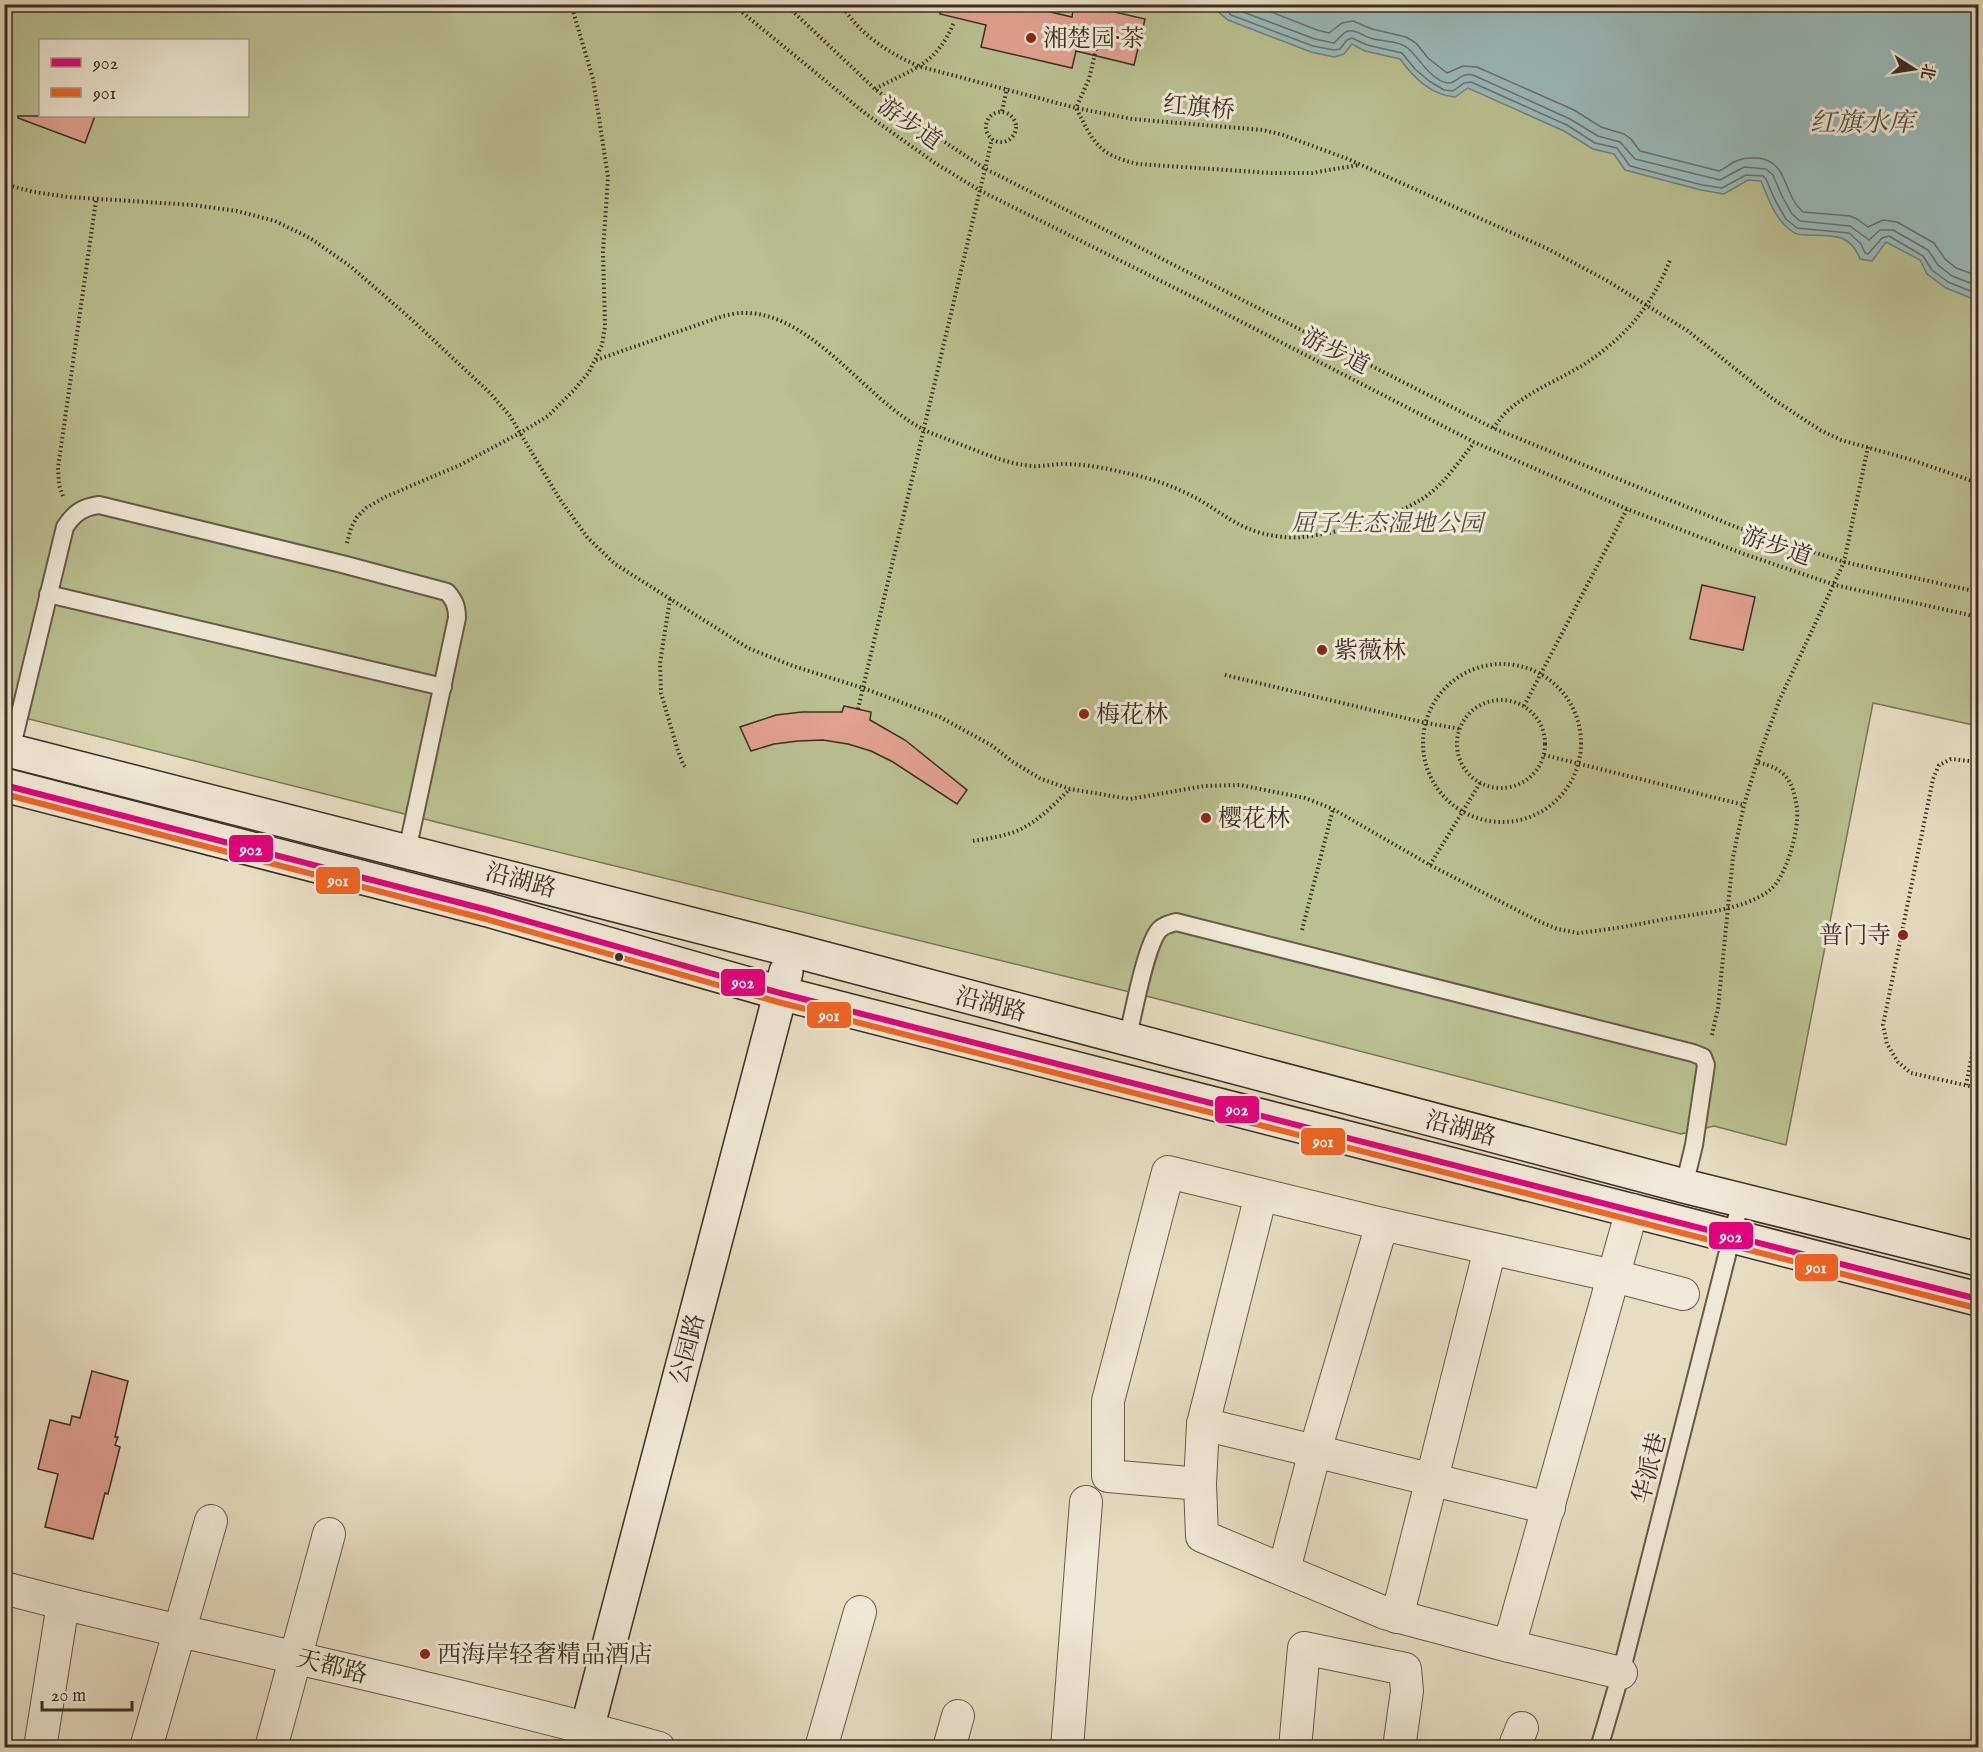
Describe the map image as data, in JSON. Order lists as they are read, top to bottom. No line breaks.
{"streets":{"main road":["沿湖路","公园路"],"street":["天都路"],"lane":["华派巷"],"path":["红旗桥","游步道"]},"crossings":[["沿湖路","公园路"],["沿湖路","华派巷"],["公园路","天都路"]],"water":["红旗水库"],"parks":["屈子生态湿地公园"],"places":["湘楚园·茶","紫薇林","梅花林","樱花林","普门寺","西海岸轻奢精品酒店"],"lines":["transit line 902","transit line 901"],"legend":["902","901"],"scale_bar":"20 m","north":"right"}
